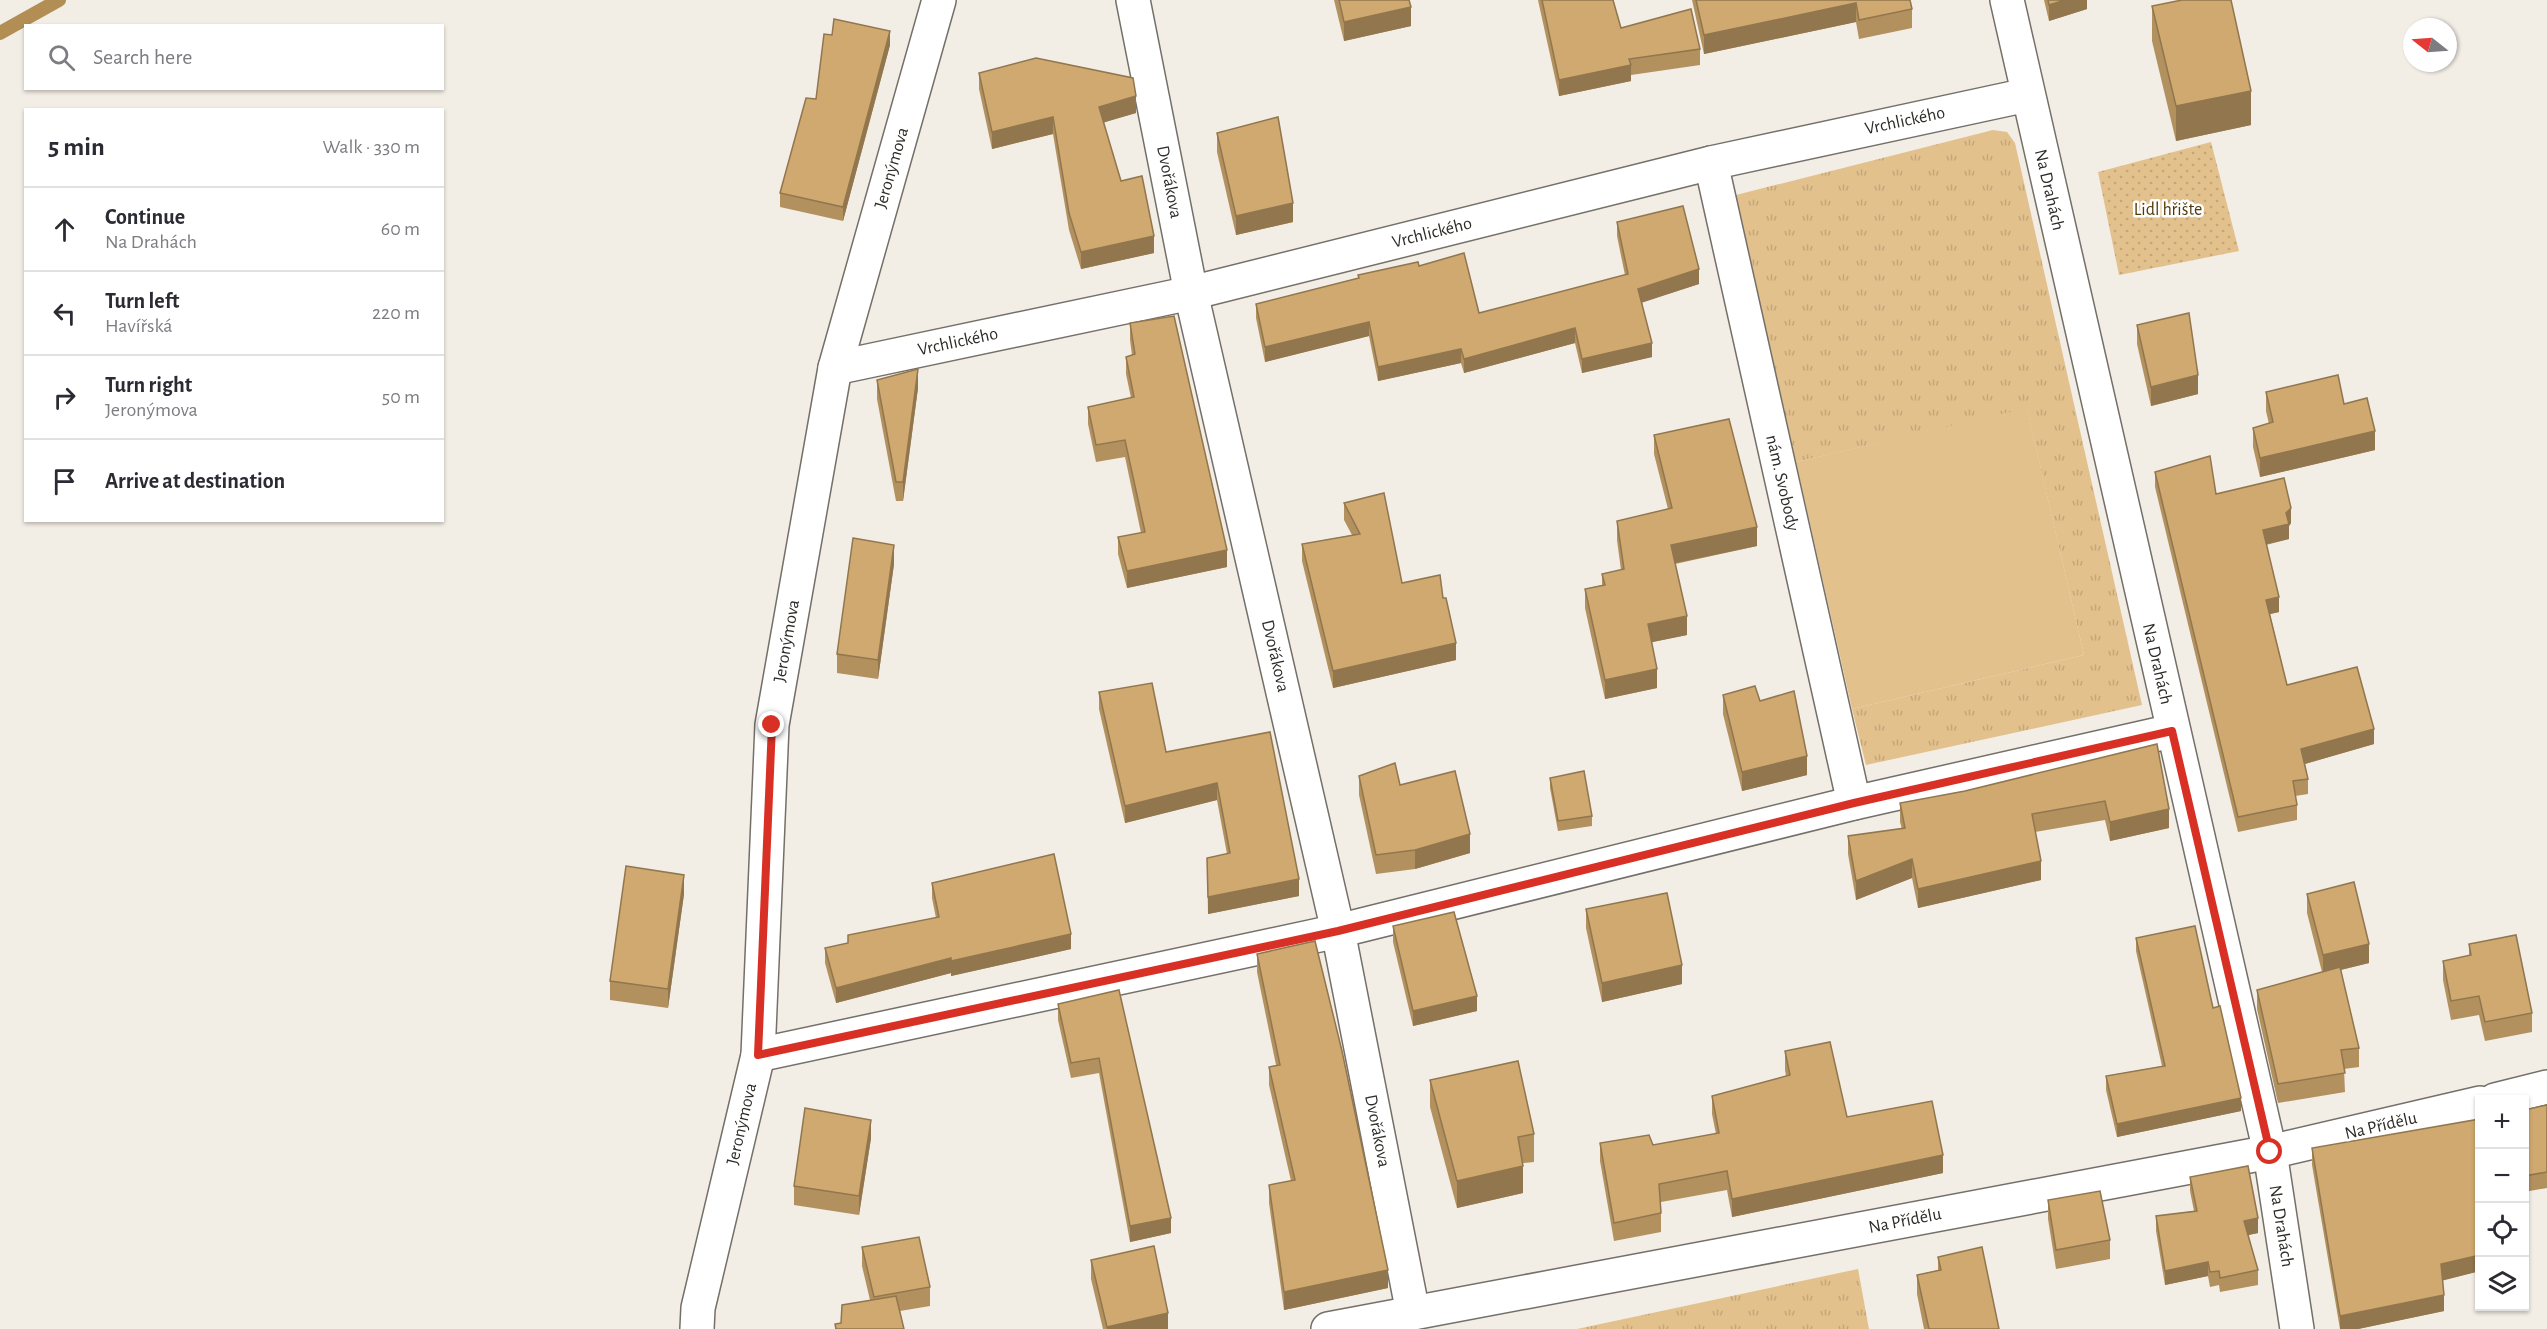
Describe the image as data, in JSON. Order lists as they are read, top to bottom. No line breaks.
{"streets":{"street":["Vrchlického","Jeronýmova","Dvořákova","Na Drahách","nám. Svobody","Na Přídělu"]},"crossings":[["Vrchlického","Jeronýmova"],["Vrchlického","Dvořákova"],["Vrchlického","Na Drahách"],["Vrchlického","nám. Svobody"],["Dvořákova","Na Přídělu"],["Na Drahách","Na Přídělu"]],"parks":["Lidl hřište"],"north":"left","page":{"search":"Search here","heading":["5 min","Walk · 330 m"],"list":[["Continue","Na Drahách","60 m"],["Turn left","Havířská","220 m"],["Turn right","Jeronýmova","50 m"],"Arrive at destination"],"map_buttons":["+","−"]}}
